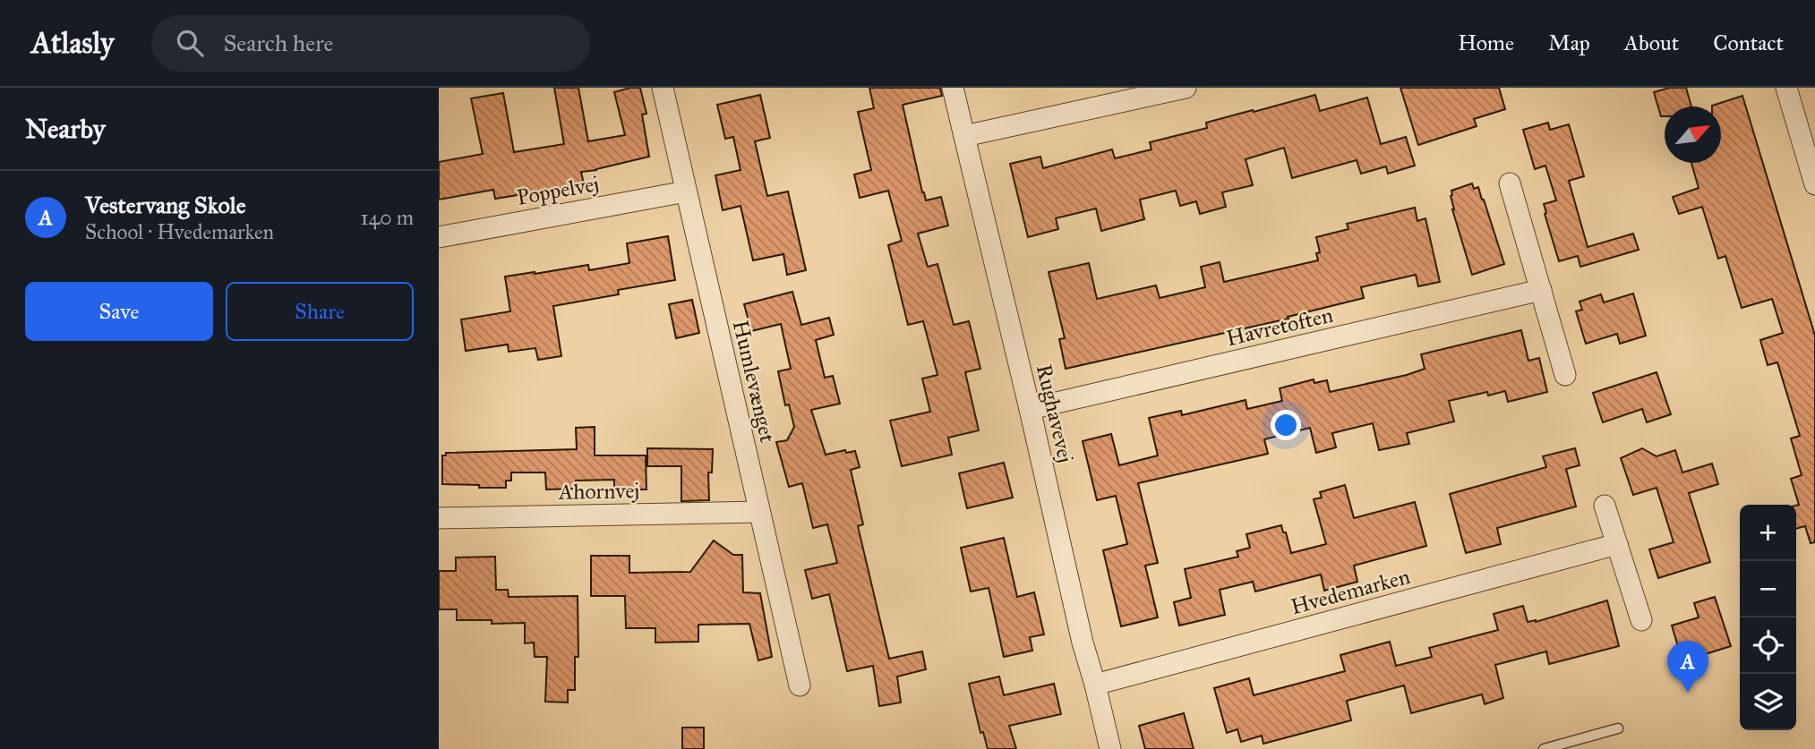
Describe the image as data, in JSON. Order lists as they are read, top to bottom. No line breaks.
{"streets":{"street":["Poppelvej","Havretoften","Humlevænget","Rughavevej","Ahornvej","Hvedemarken"]},"crossings":[["Poppelvej","Humlevænget"],["Havretoften","Rughavevej"],["Humlevænget","Ahornvej"],["Rughavevej","Hvedemarken"]],"north":"top right","page":{"header":"Atlasly","search":"Search here","nav":["Home","Map","About","Contact"],"heading":"Nearby","list":[{"mark":"A","name":"Vestervang Skole","note":"School · Hvedemarken","value":"140 m"}],"buttons":["Save","Share"],"map_buttons":["+","−"],"pins":"A"}}
